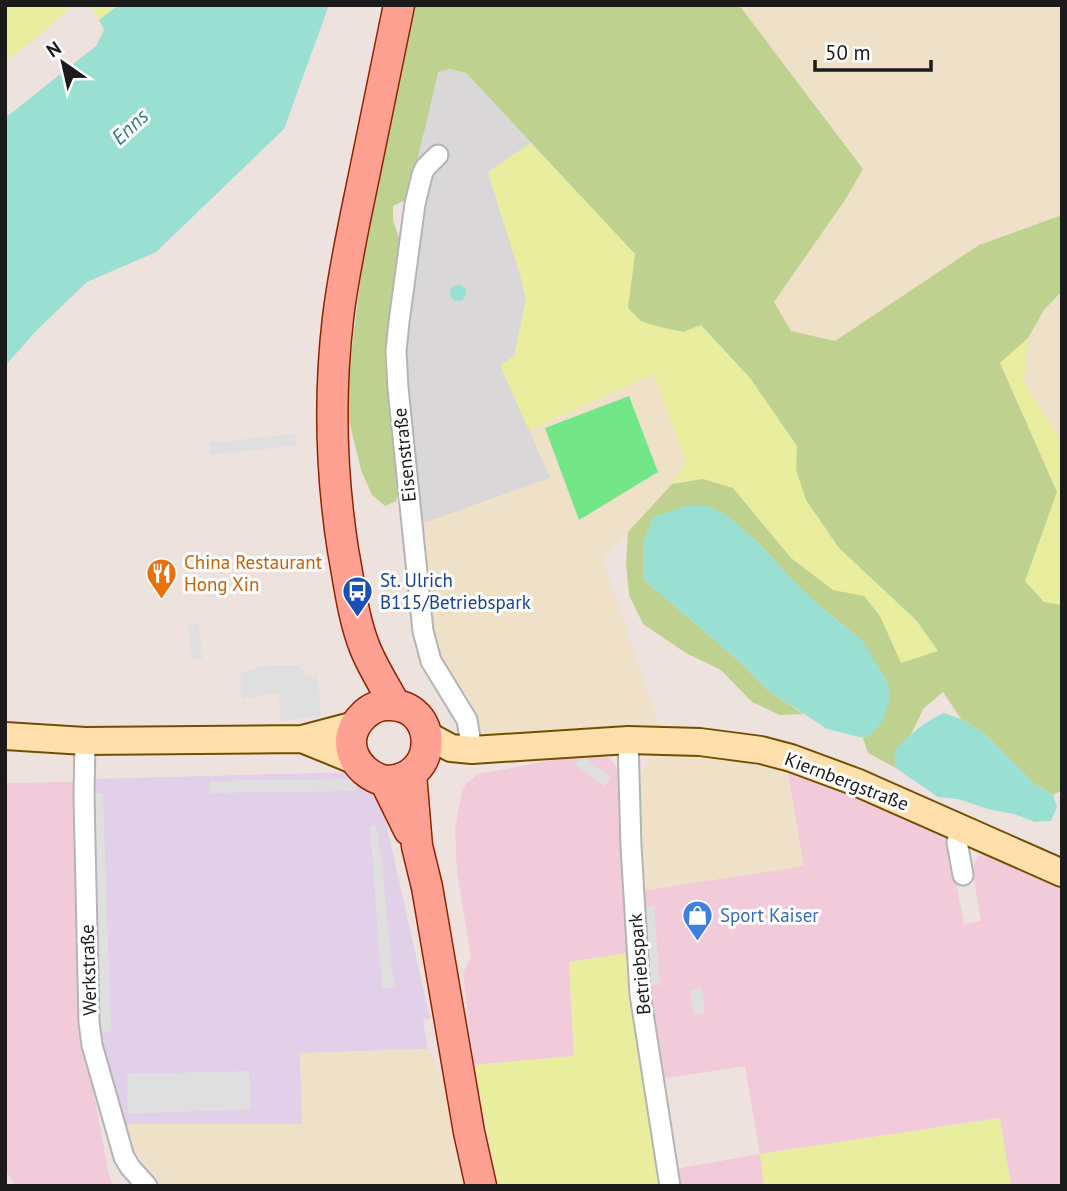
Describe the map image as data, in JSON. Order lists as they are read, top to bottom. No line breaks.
{"streets":{"street":["Eisenstraße","Kiernbergstraße","Betriebspark","Werkstraße"]},"crossings":[["Eisenstraße","Kiernbergstraße"],["Kiernbergstraße","Betriebspark"]],"water":["Enns"],"places":{"restaurant":["China Restaurant Hong Xin"],"bus stop":["St. Ulrich B115/Betriebspark"],"shop":["Sport Kaiser"]},"scale_bar":"50 m","north":"top left"}
